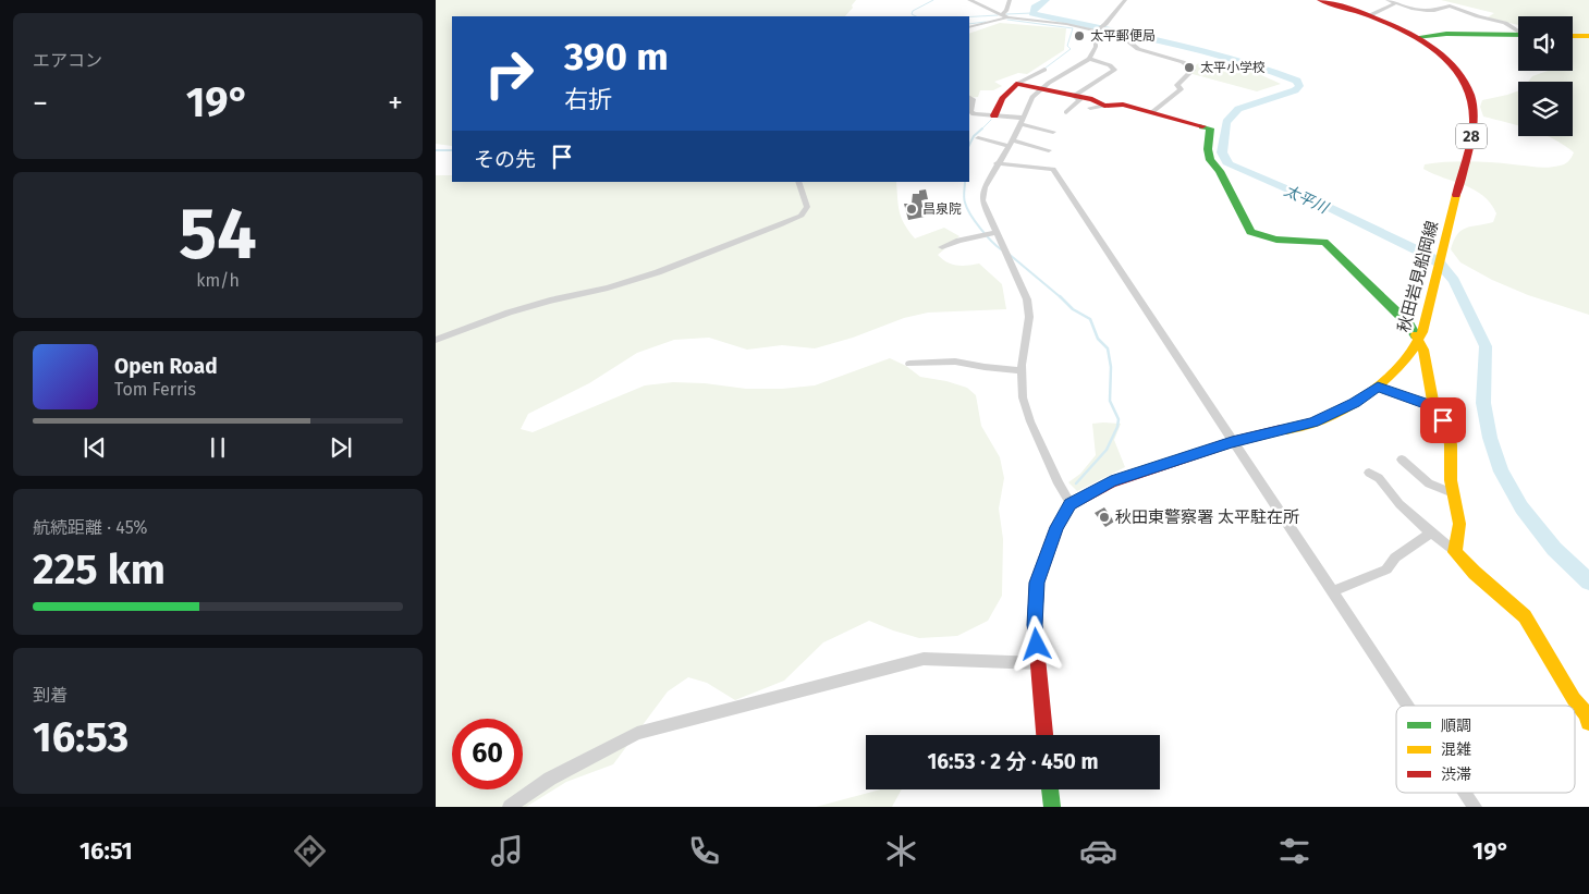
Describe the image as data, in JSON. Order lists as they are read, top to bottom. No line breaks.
{"streets":{"main road":["28","秋田岩見船岡線"]},"water":["太平川"],"places":["太平郵便局","太平小学校","昌泉院","秋田東警察署 太平駐在所"],"legend":["順調","混雑","渋滞"],"page":{"tile":["エアコン",["54","km/h"],["航続距離 · 45%","225 km"],["到着","16:53"]],"turn":["390 m","右折"],"heat":["−","19°","+"],"then":"その先","song":["Open Road","Tom Ferris"],"limit":"60","trip":"16:53 · 2 分 · 450 m","tabs":["16:51","19°"]}}
